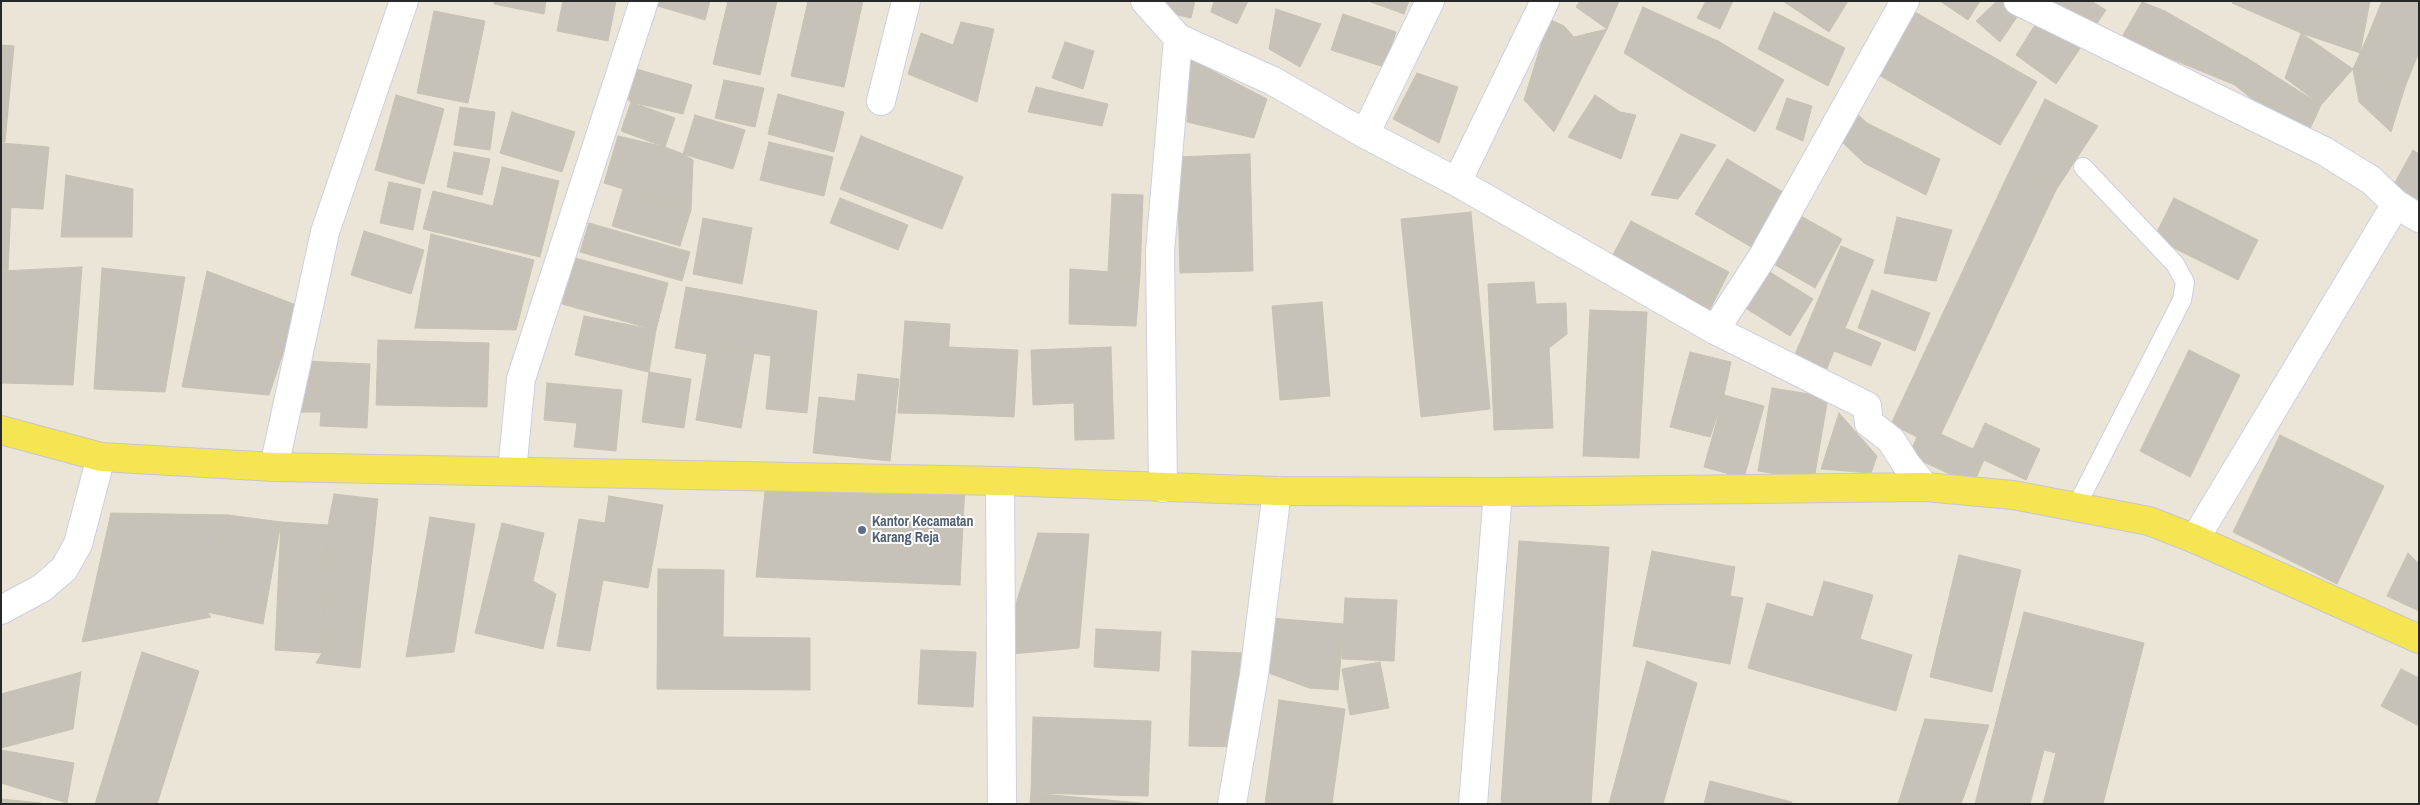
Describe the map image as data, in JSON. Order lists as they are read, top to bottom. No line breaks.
{"places":["Kantor Kecamatan Karang Reja"]}
